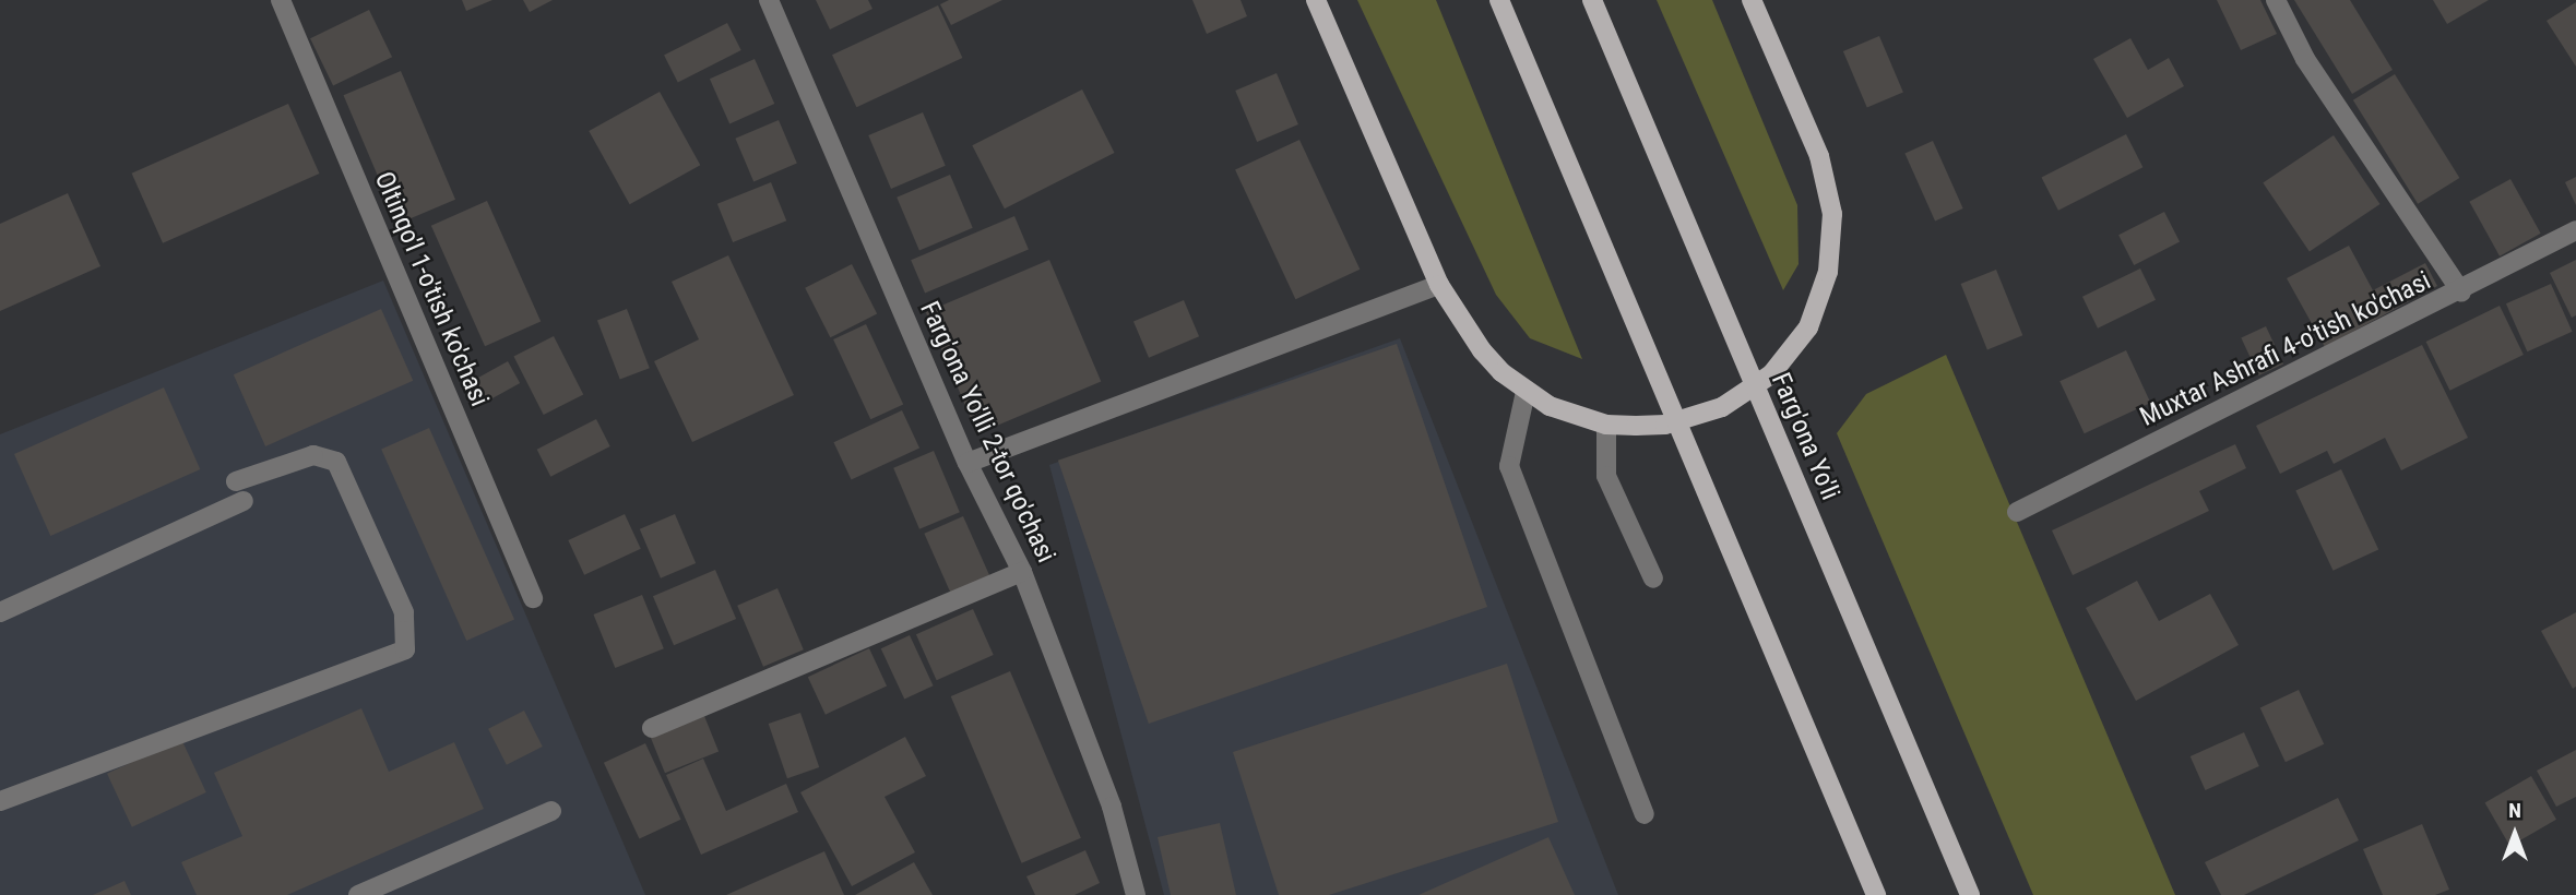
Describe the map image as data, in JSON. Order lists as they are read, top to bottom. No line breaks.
{"streets":{"main road":["Farg'ona Yo'li"],"street":["Oltinqo'l 1-o'tish ko'chasi","Muxtar Ashrafi 4-o'tish ko'chasi","Farg'ona Yo'lli 2-tor qo'chasi"]},"north":"top"}
